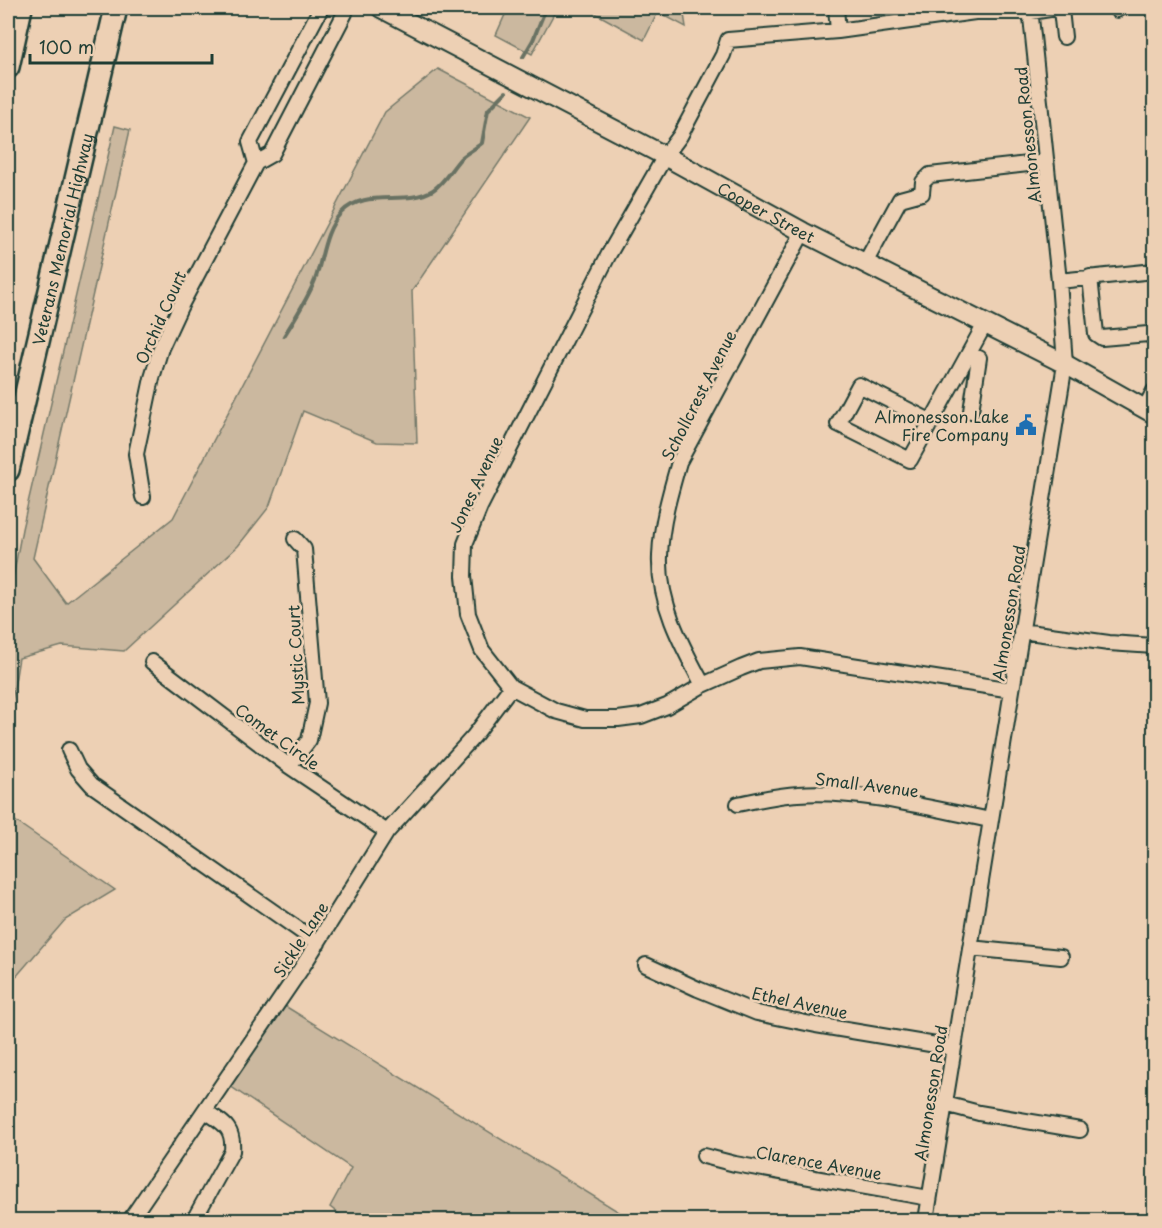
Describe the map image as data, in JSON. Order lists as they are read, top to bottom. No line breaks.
{"streets":{"highway":["Veterans Memorial Highway"],"main road":["Cooper Street"],"street":["Almonesson Road","Orchid Court","Schollcrest Avenue","Jones Avenue","Mystic Court","Comet Circle","Small Avenue","Sickle Lane","Ethel Avenue","Clarence Avenue"]},"crossings":[["Almonesson Road","Cooper Street"],["Almonesson Road","Jones Avenue"],["Almonesson Road","Small Avenue"],["Almonesson Road","Ethel Avenue"],["Almonesson Road","Clarence Avenue"],["Cooper Street","Schollcrest Avenue"],["Cooper Street","Jones Avenue"],["Schollcrest Avenue","Jones Avenue"],["Jones Avenue","Sickle Lane"],["Mystic Court","Comet Circle"],["Comet Circle","Sickle Lane"]],"places":{"public building":["Almonesson Lake Fire Company"]},"scale_bar":"100 m"}
